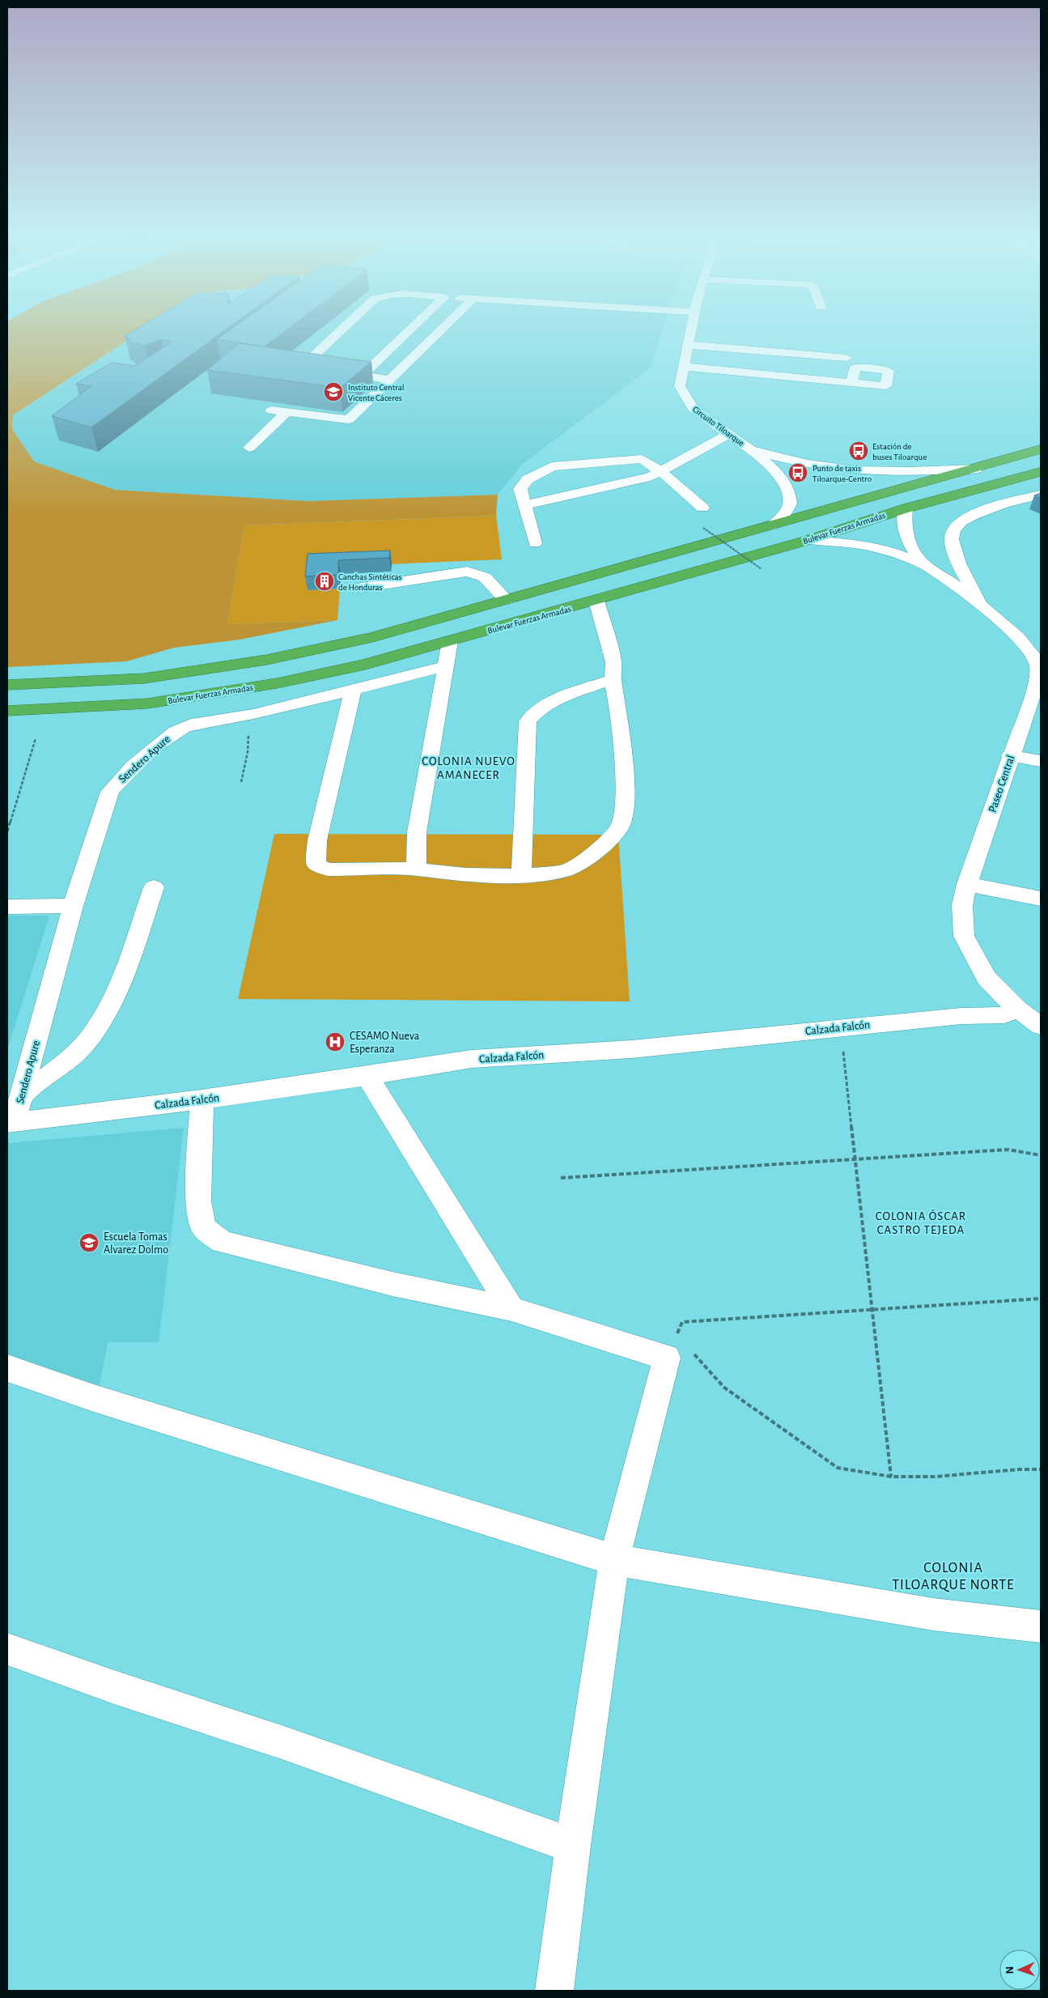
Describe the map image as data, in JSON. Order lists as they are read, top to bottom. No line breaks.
{"streets":{"highway":["Bulevar Fuerzas Armadas"],"street":["Circuito Tiloarque","Sendero Apure","Paseo Central","Calzada Falcón"]},"crossings":[["Circuito Tiloarque","Bulevar Fuerzas Armadas"],["Bulevar Fuerzas Armadas","Paseo Central"],["Sendero Apure","Calzada Falcón"],["Paseo Central","Calzada Falcón"]],"districts":["COLONIA NUEVO AMANECER","COLONIA ÓSCAR CASTRO TEJEDA","COLONIA TILOARQUE NORTE"],"places":{"school or university":["Instituto Central Vicente Cáceres","Escuela Tomas Alvarez Dolmo"],"bus stop":["Estación de buses Tiloarque","Punto de taxis Tiloarque-Centro"],"building":["Canchas Sintéticas de Honduras"],"hospital":["CESAMO Nueva Esperanza"]},"north":"left"}
